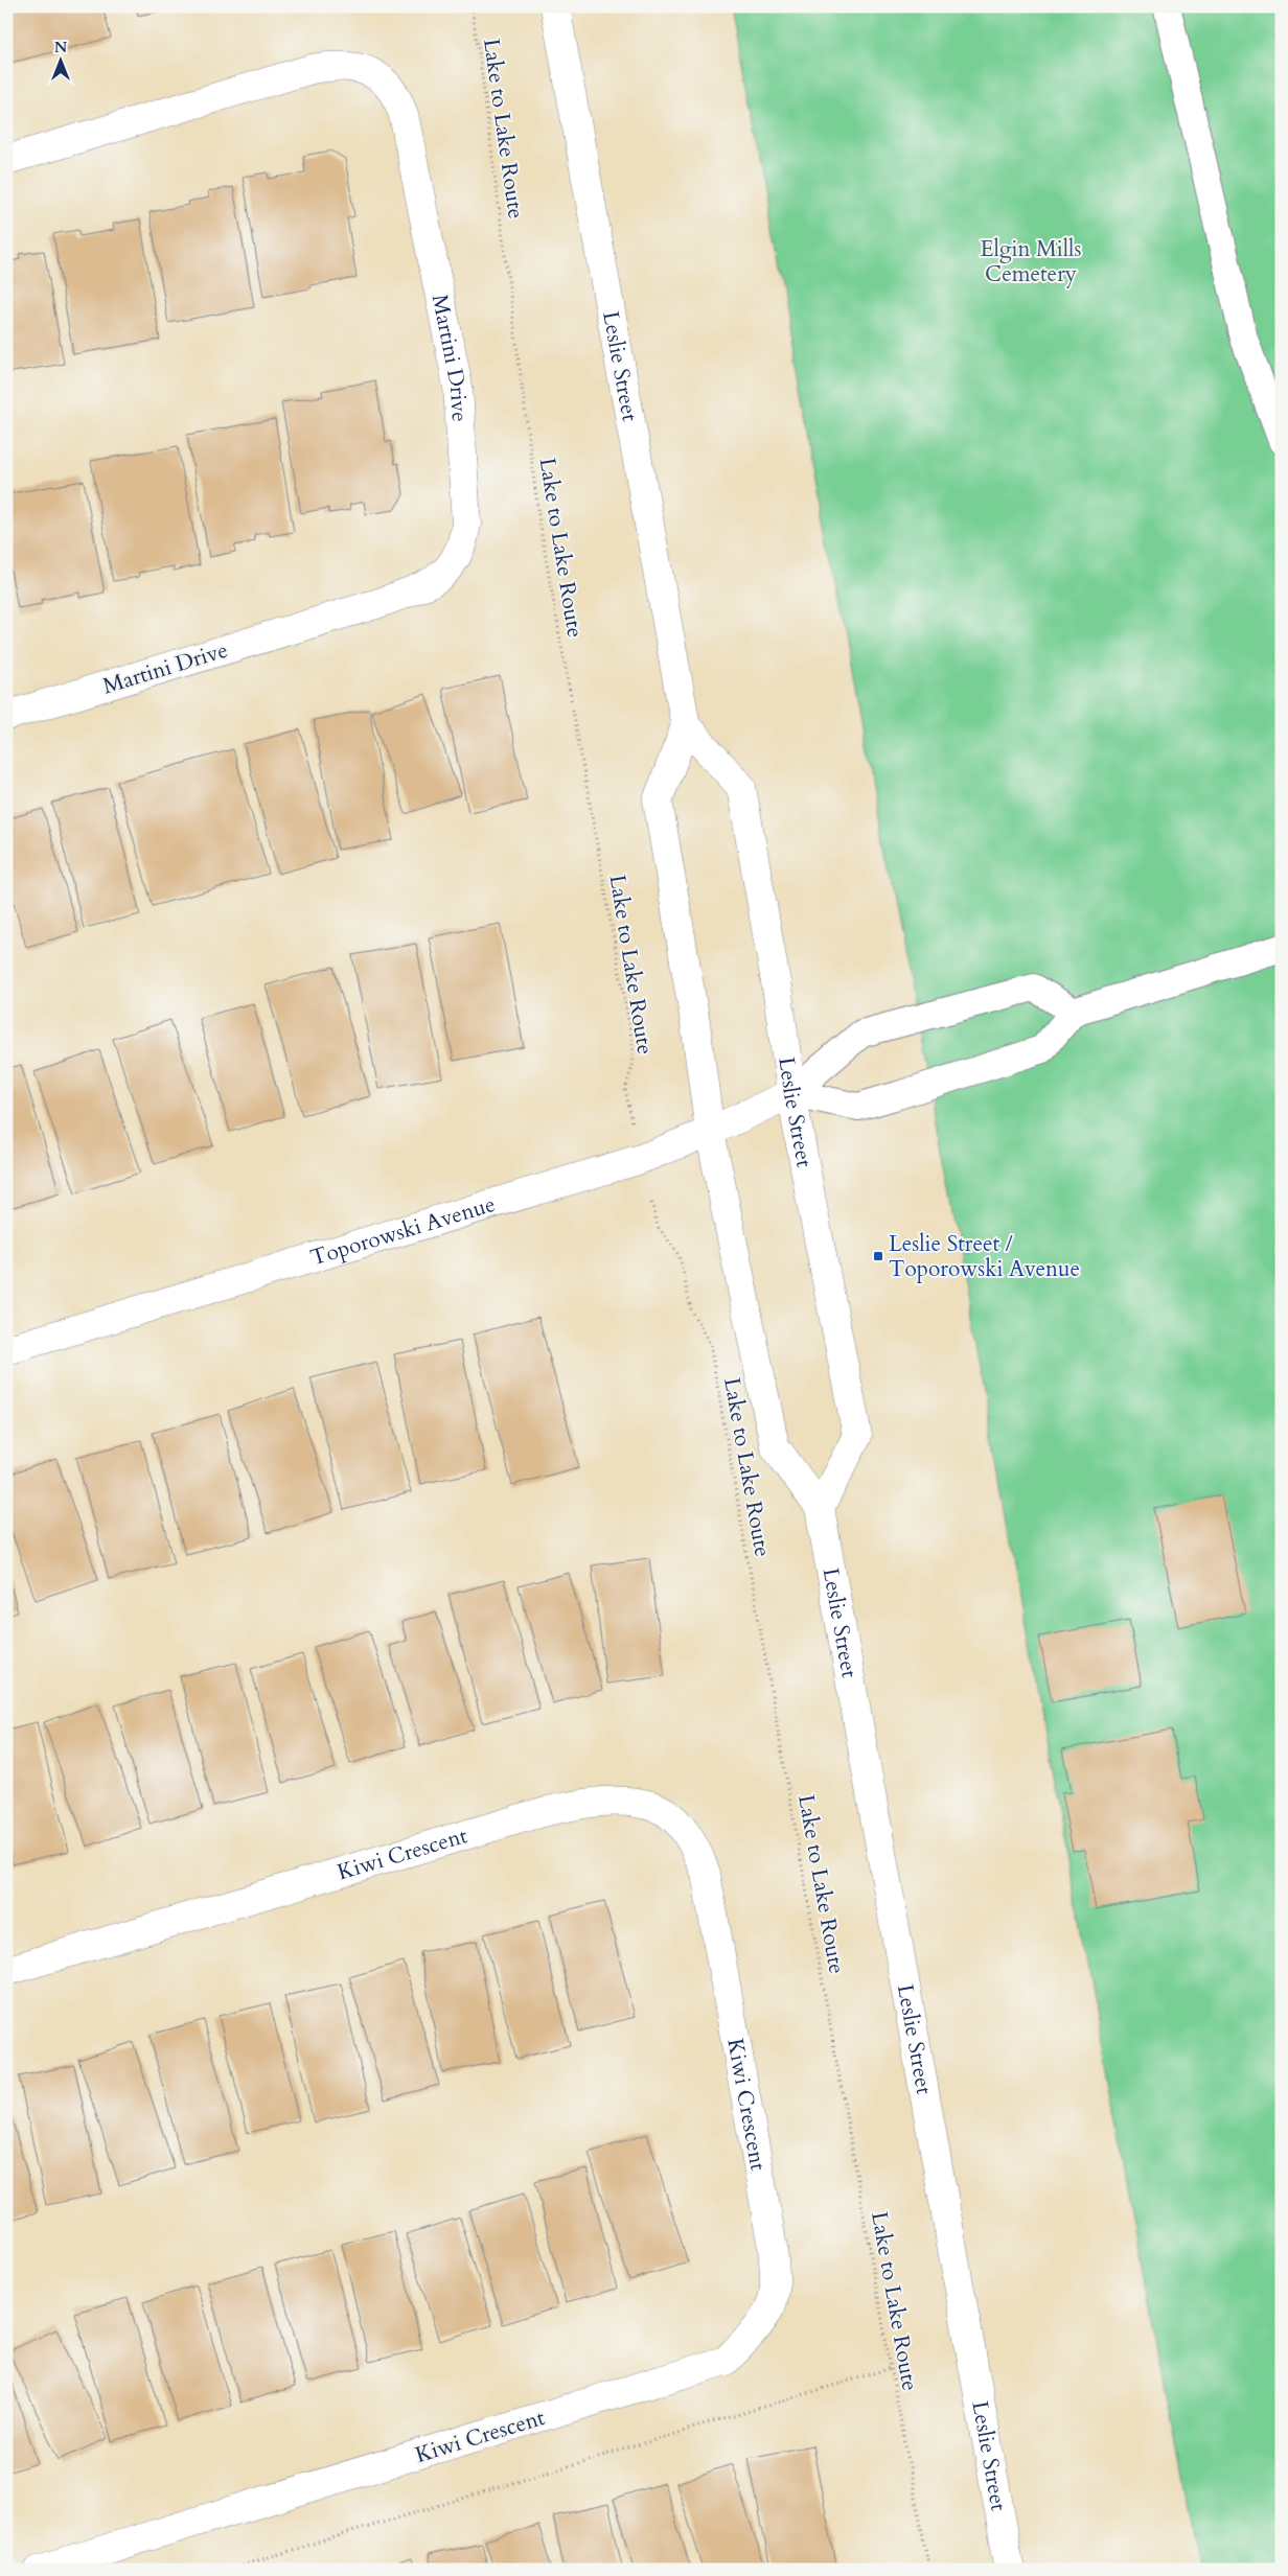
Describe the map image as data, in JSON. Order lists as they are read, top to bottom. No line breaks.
{"streets":{"street":["Martini Drive","Leslie Street","Toporowski Avenue","Kiwi Crescent"],"path":["Lake to Lake Route"]},"crossings":[["Leslie Street","Toporowski Avenue"]],"parks":["Elgin Mills Cemetery"],"places":{"transit":["Leslie Street / Toporowski Avenue"]},"north":"top"}
